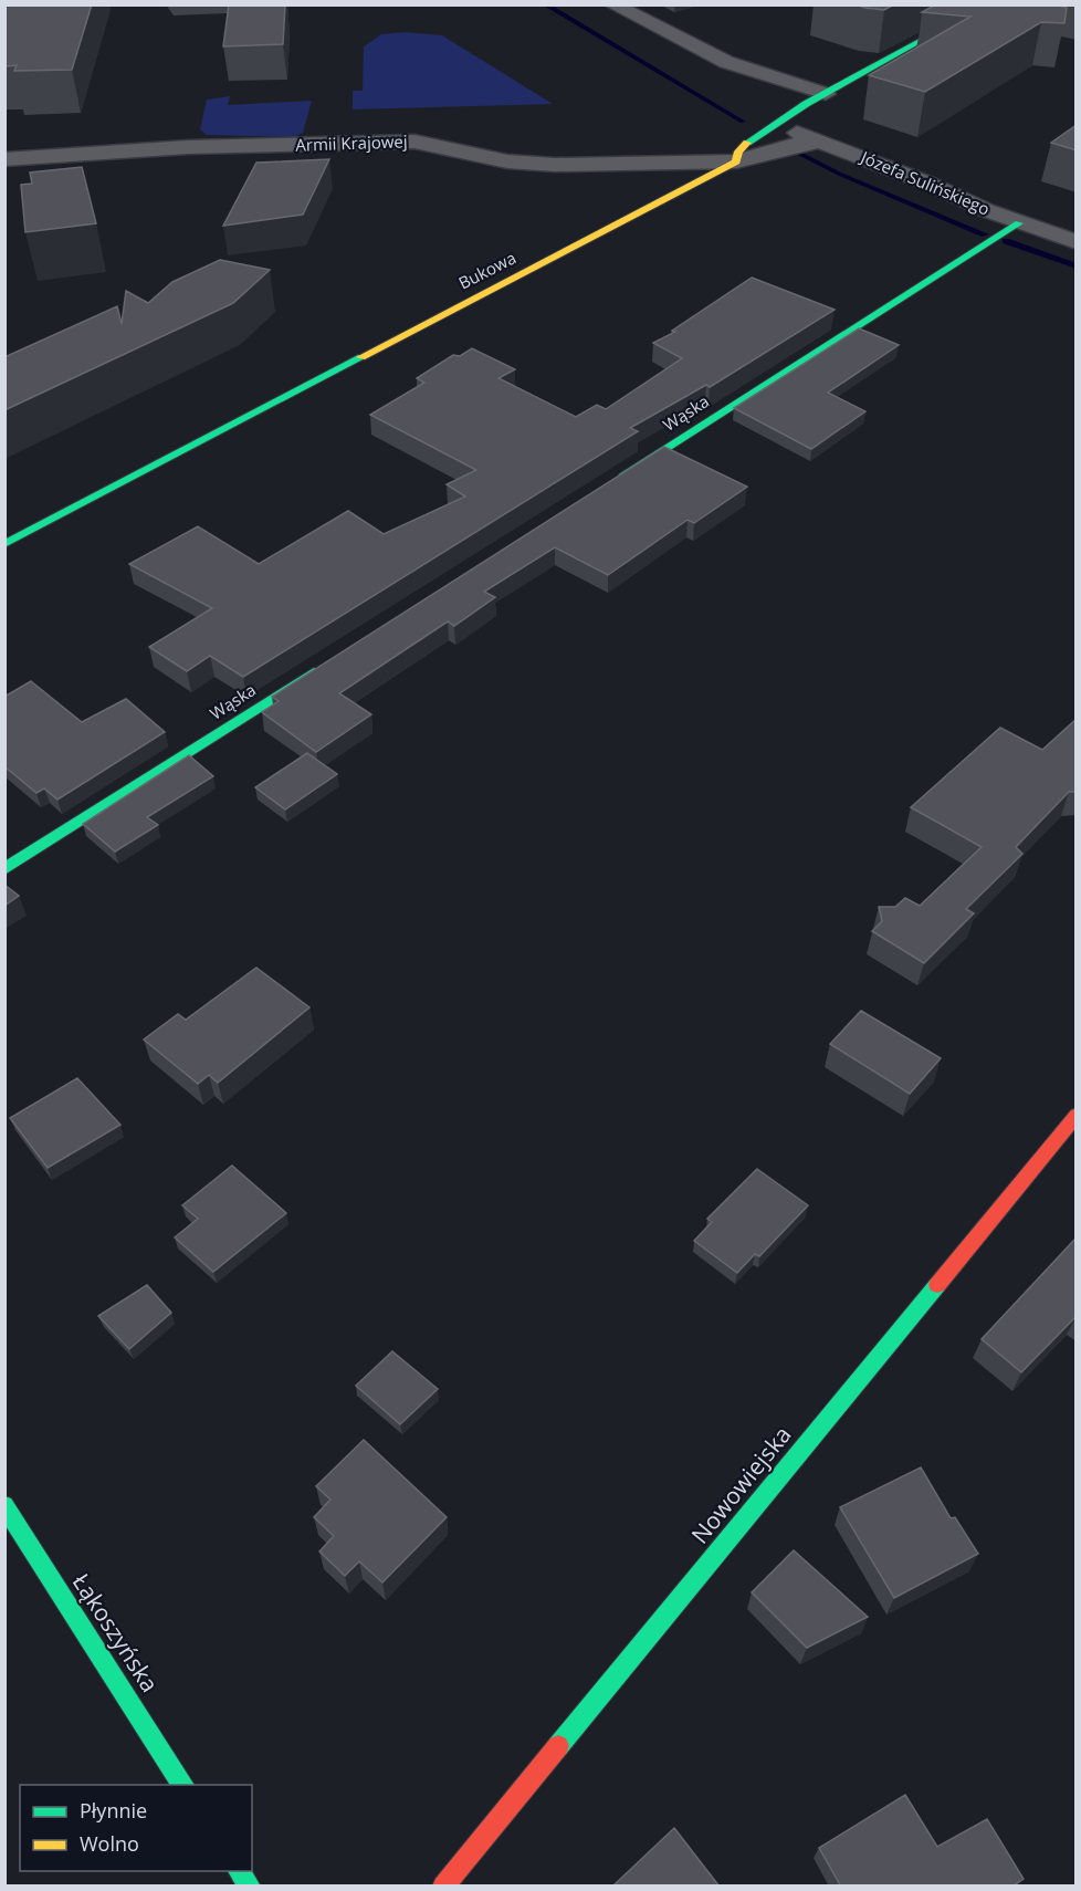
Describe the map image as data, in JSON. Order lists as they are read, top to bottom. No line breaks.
{"streets":{"street":["Armii Krajowej","Józefa Sulińskiego","Bukowa","Wąska","Nowowiejska","Łąkoszyńska"]},"crossings":[["Armii Krajowej","Józefa Sulińskiego"],["Armii Krajowej","Bukowa"],["Józefa Sulińskiego","Bukowa"],["Józefa Sulińskiego","Wąska"]],"legend":["Płynnie","Wolno"]}
